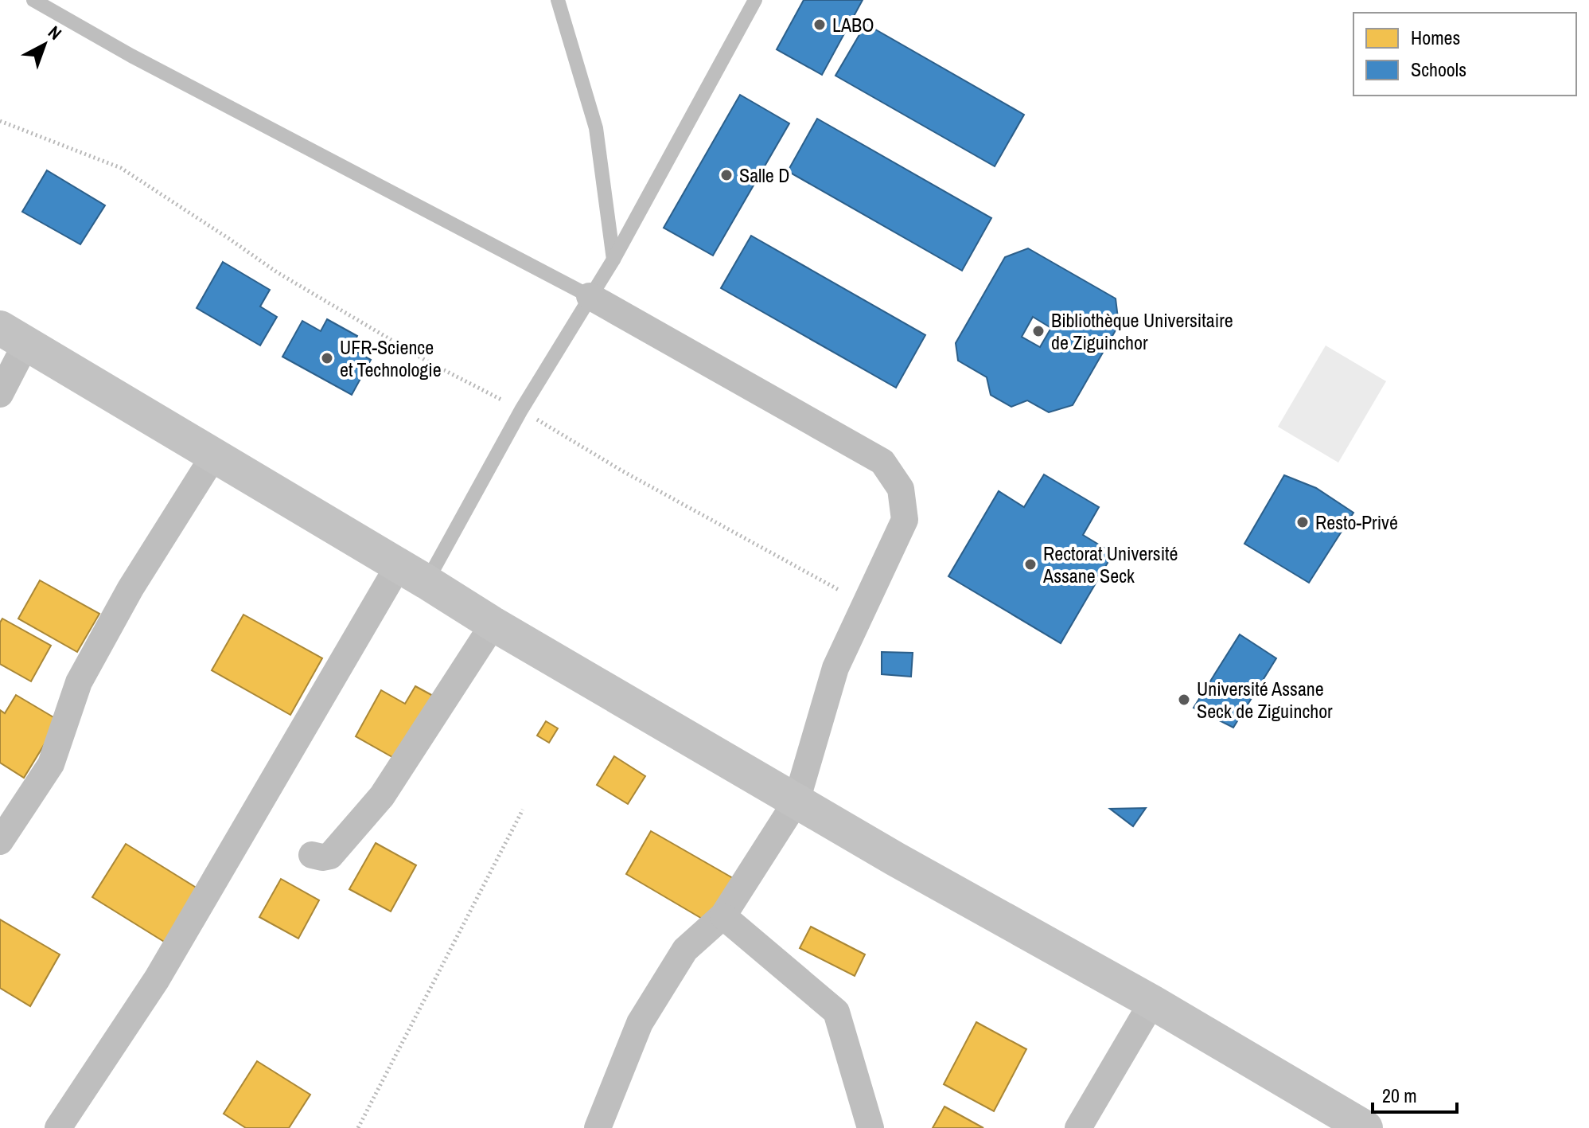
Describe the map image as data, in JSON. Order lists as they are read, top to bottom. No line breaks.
{"places":["LABO","Salle D","Bibliothèque Universitaire de Ziguinchor","UFR-Science et Technologie","Resto-Privé","Rectorat Université Assane Seck","Université Assane Seck de Ziguinchor"],"legend":["Homes","Schools"],"scale_bar":"20 m","north":"top right"}
